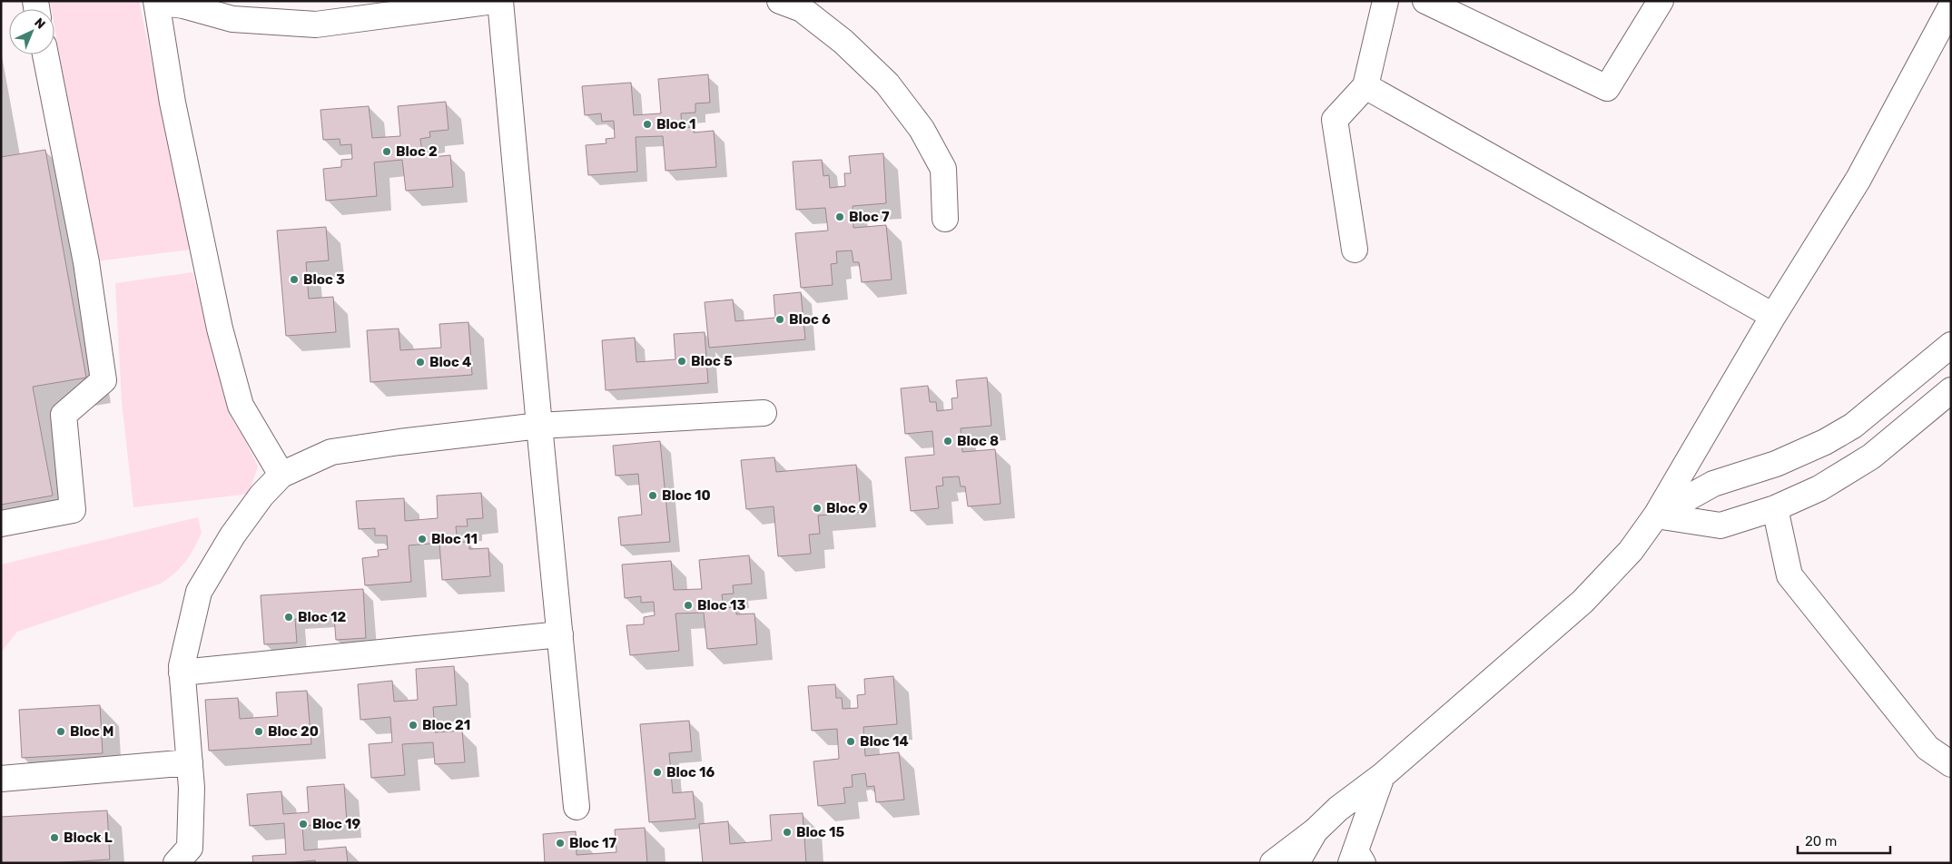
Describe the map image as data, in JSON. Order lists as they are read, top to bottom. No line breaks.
{"places":["Bloc 1","Bloc 2","Bloc 7","Bloc 3","Bloc 6","Bloc 5","Bloc 4","Bloc 8","Bloc 10","Bloc 9","Bloc 11","Bloc 13","Bloc 12","Bloc 21","Bloc M","Bloc 20","Bloc 14","Bloc 16","Bloc 19","Bloc 15","Block L","Bloc 17"],"scale_bar":"20 m","north":"top right"}
